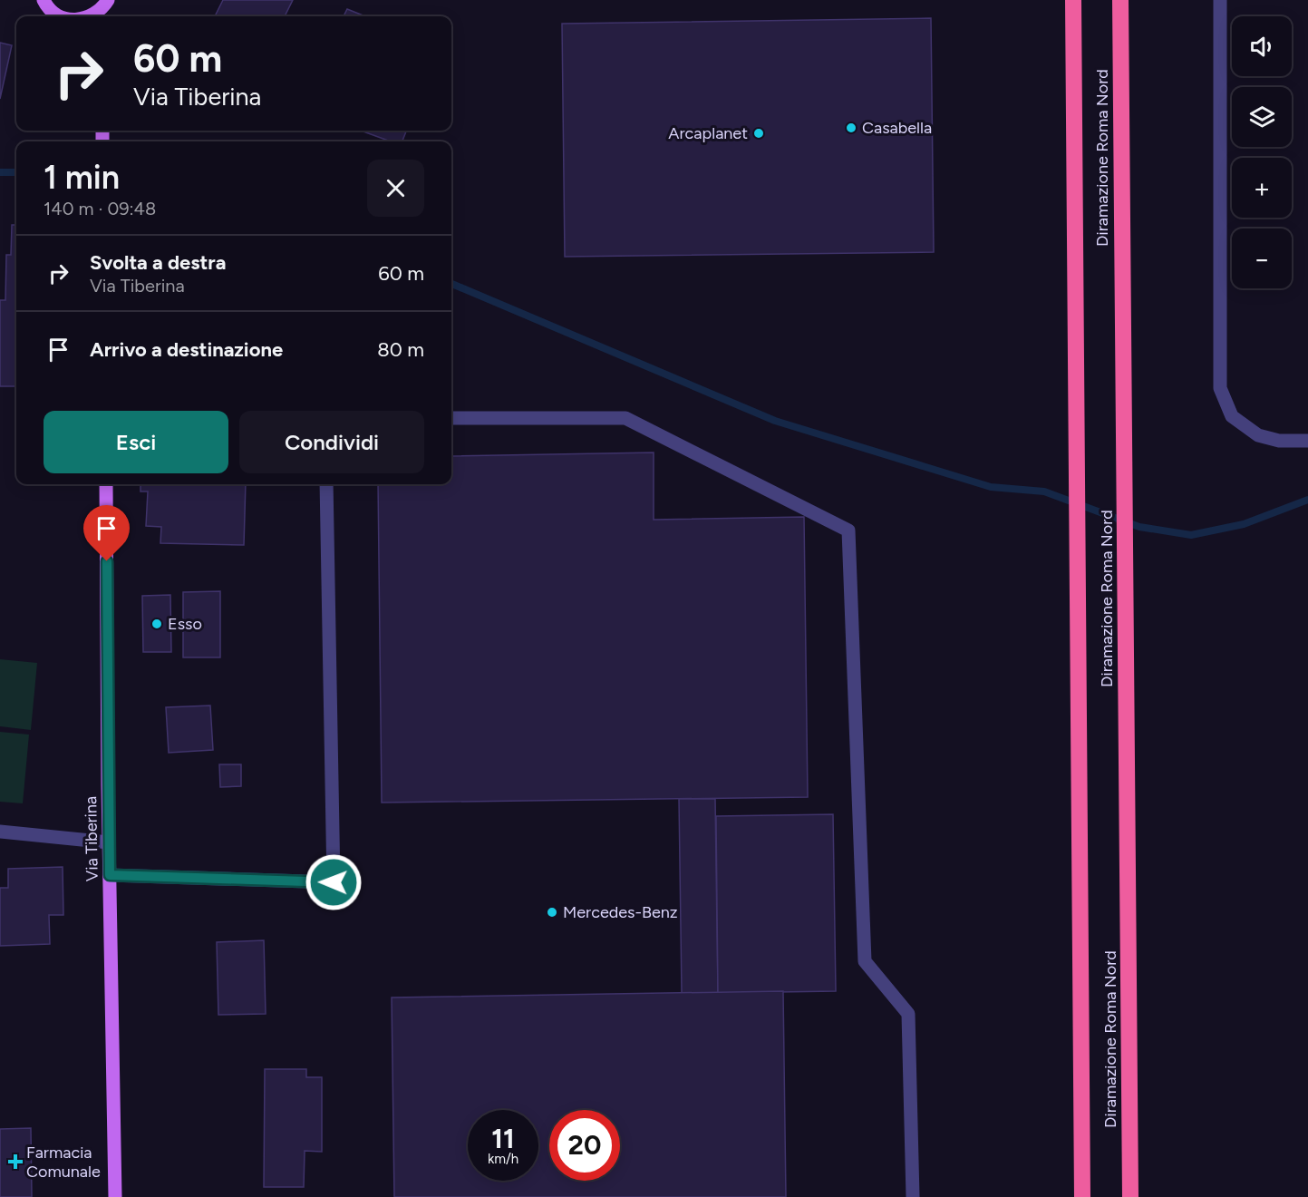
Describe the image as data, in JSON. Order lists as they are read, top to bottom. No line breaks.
{"streets":{"highway":["Diramazione Roma Nord"],"main road":["Via Tiberina"]},"places":{"other":["Casabella","Arcaplanet","Esso","Mercedes-Benz"],"health":["Farmacia Comunale"]},"page":{"map_buttons":["+","−"],"turn":["60 m","Via Tiberina"],"heading":["1 min","140 m · 09:48"],"list":[{"name":"Svolta a destra","note":"Via Tiberina","value":"60 m"},{"name":"Arrivo a destinazione","value":"80 m"}],"buttons":["Esci","Condividi"],"speed":"11 km/h","limit":"20"}}
